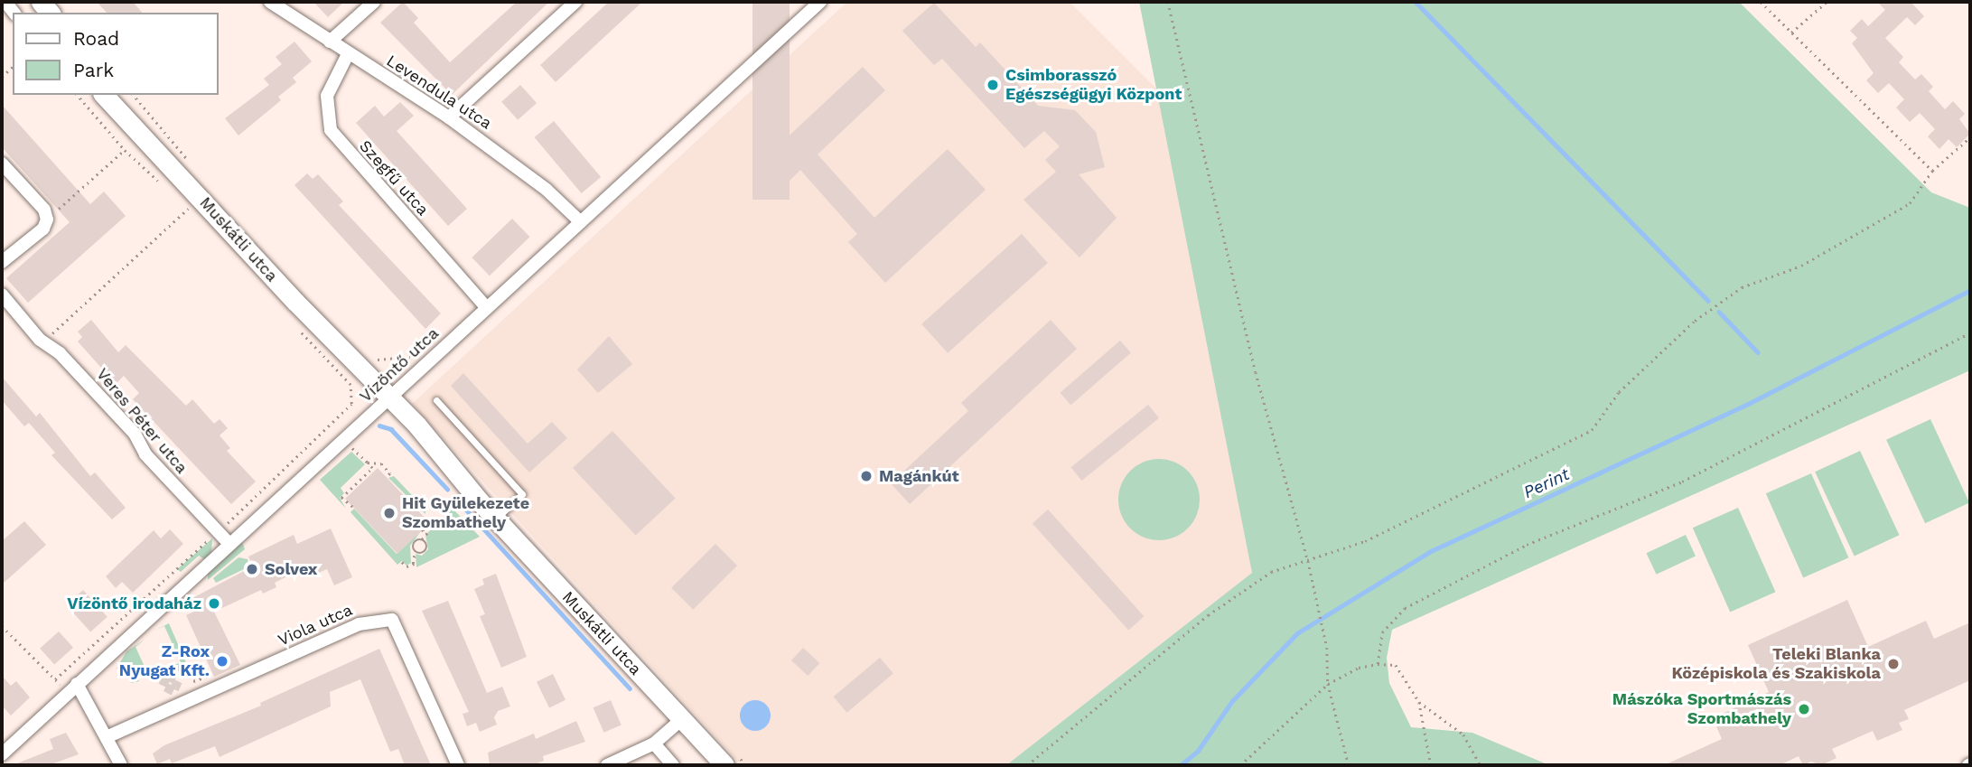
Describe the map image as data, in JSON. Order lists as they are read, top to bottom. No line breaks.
{"streets":{"main road":["Muskátli utca"],"street":["Levendula utca","Szegfű utca","Vízöntő utca","Veres Péter utca","Viola utca"]},"crossings":[["Levendula utca","Szegfű utca"],["Levendula utca","Vízöntő utca"],["Szegfű utca","Vízöntő utca"],["Muskátli utca","Vízöntő utca"],["Vízöntő utca","Veres Péter utca"]],"water":["Perint"],"places":["Csimborasszó Egészségügyi Központ","Magánkút","Hit Gyülekezete Szombathely","Solvex","Vízöntő irodaház","Z-Rox Nyugat Kft.","Teleki Blanka Középiskola és Szakiskola","Mászóka Sportmászás Szombathely"],"legend":["Road","Park"]}
